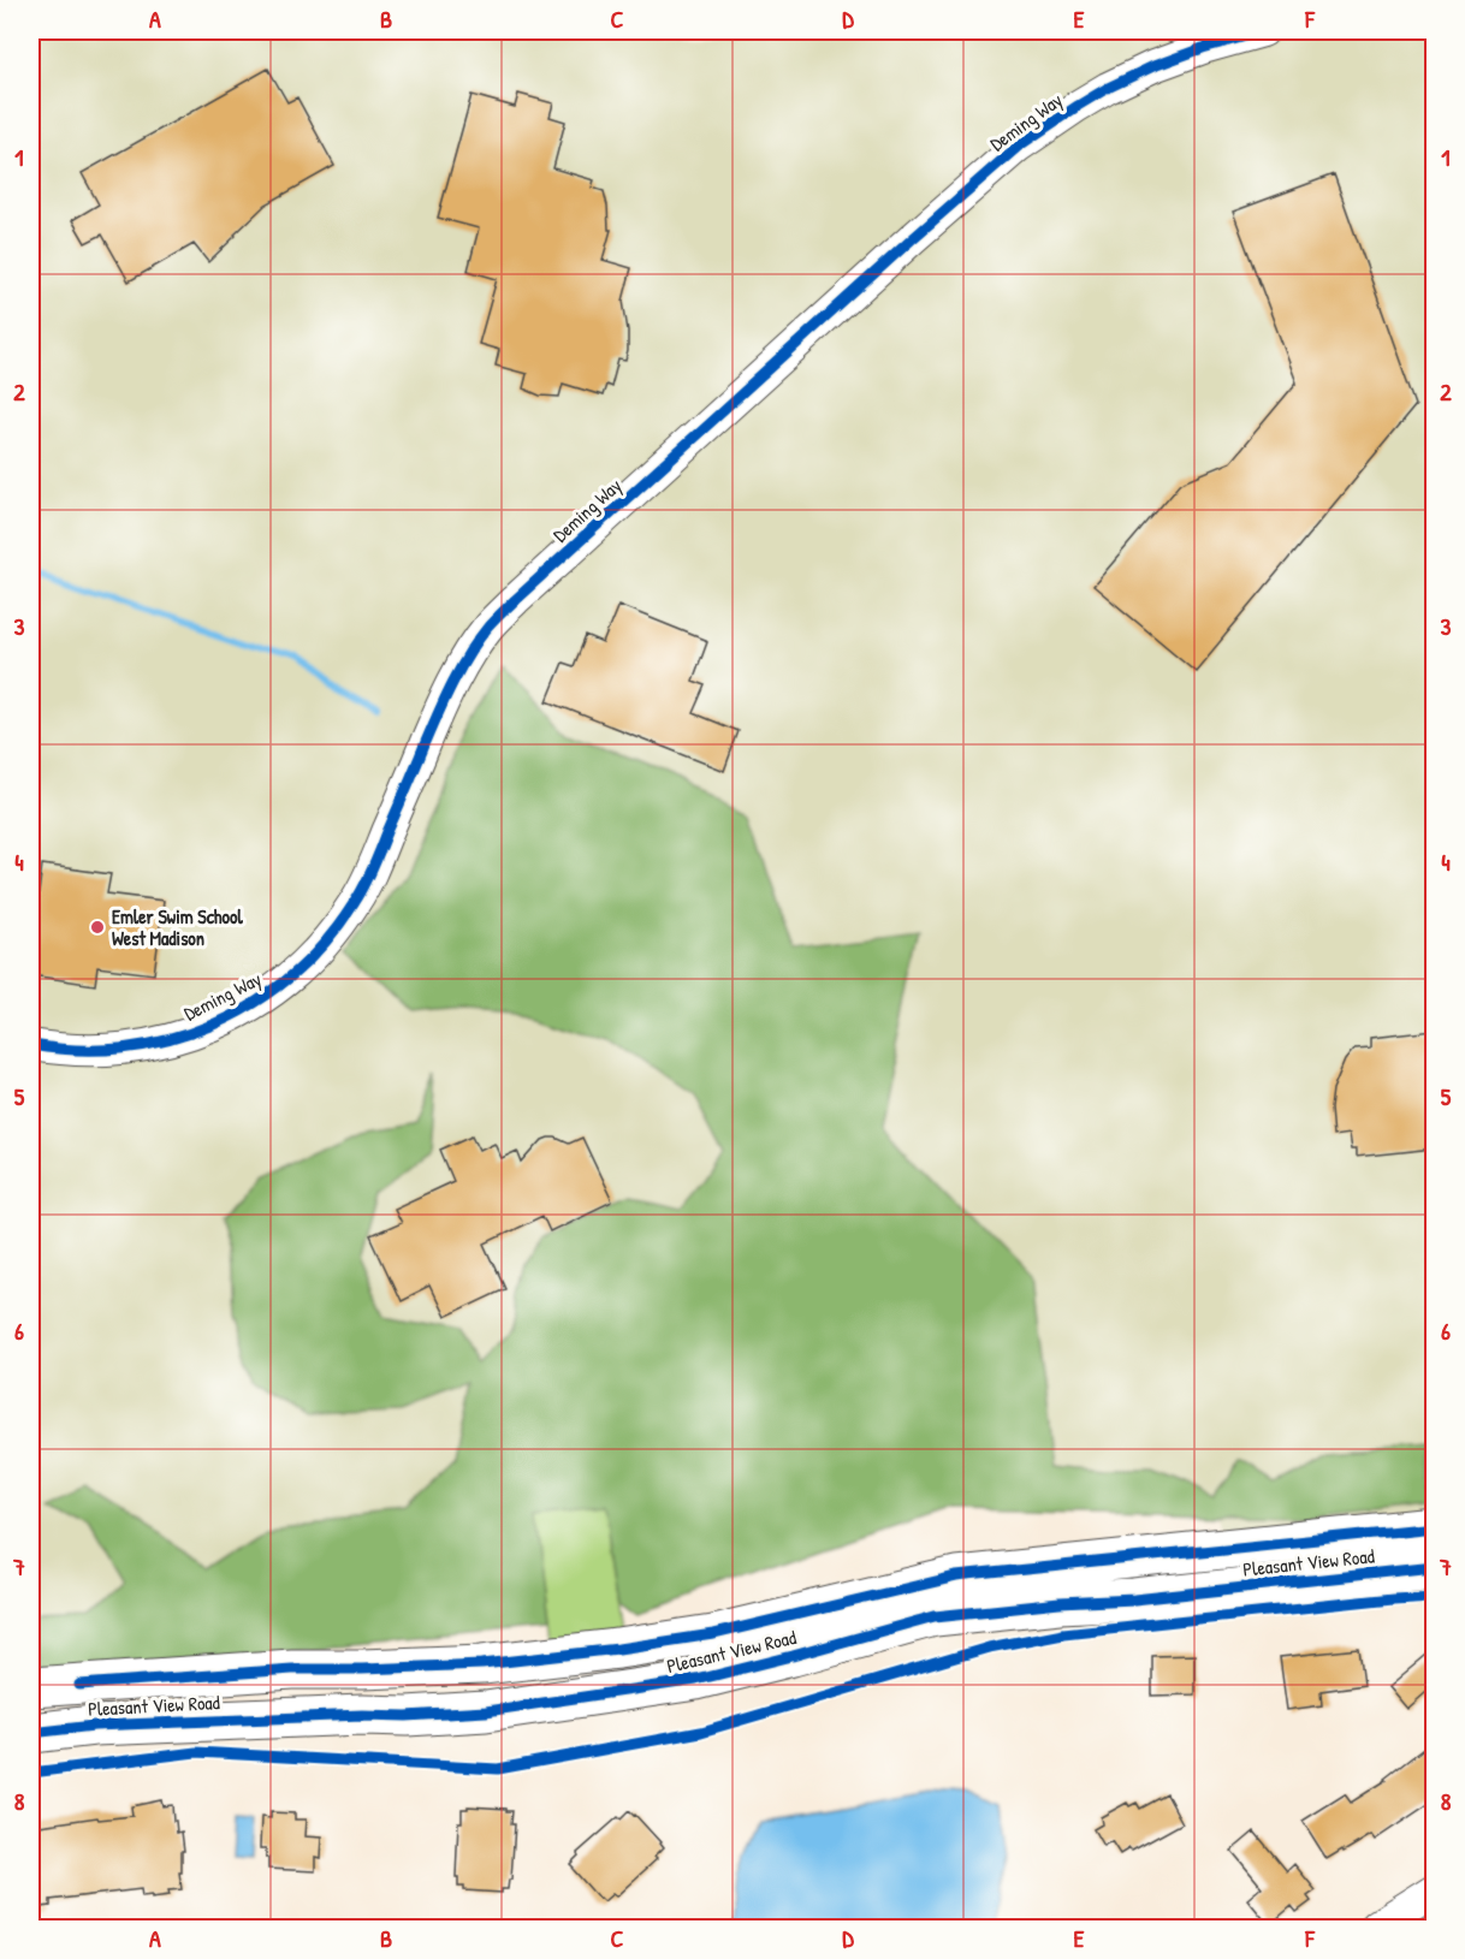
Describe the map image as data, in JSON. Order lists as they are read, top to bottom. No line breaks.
{"streets":{"main road":["Pleasant View Road"],"street":["Deming Way"]},"places":["Emler Swim School West Madison"],"grid":{"columns":["A","B","C","D","E","F"],"rows":["1","2","3","4","5","6","7","8"]}}
